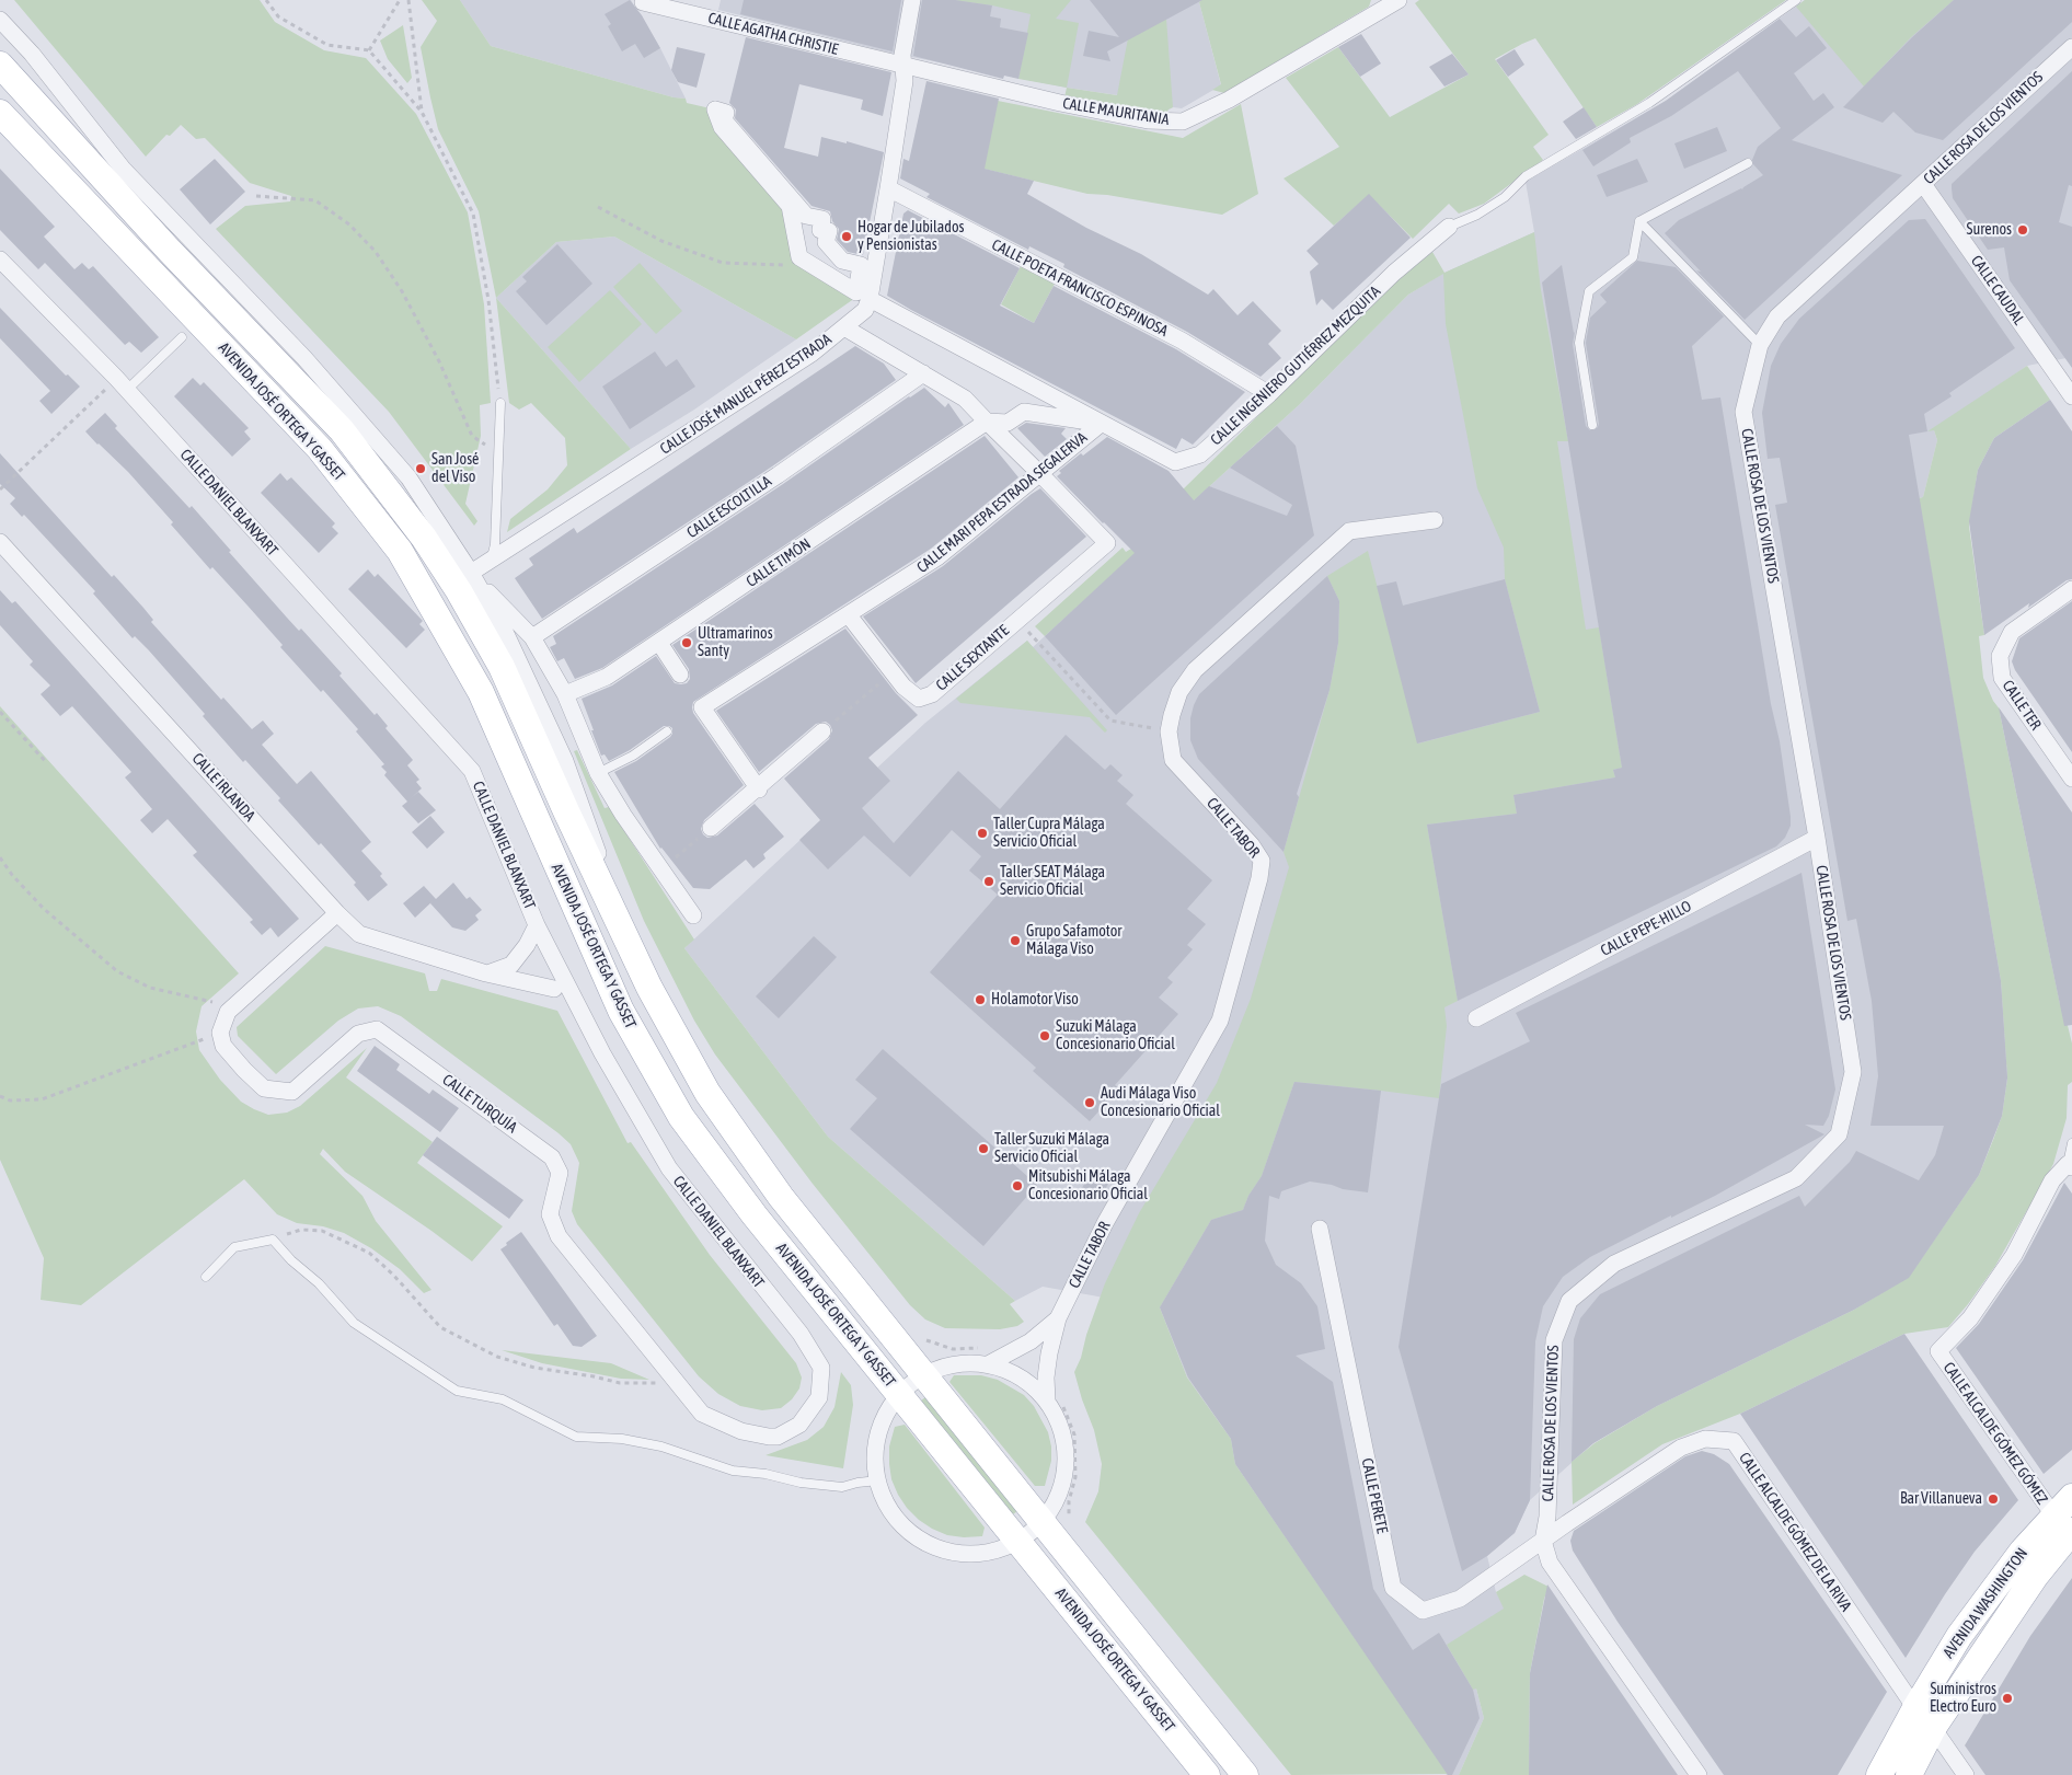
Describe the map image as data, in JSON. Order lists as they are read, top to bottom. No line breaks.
{"streets":{"main road":["AVENIDA JOSÉ ORTEGA Y GASSET","AVENIDA WASHINGTON"],"street":["CALLE AGATHA CHRISTIE","CALLE MAURITANIA","CALLE ROSA DE LOS VIENTOS","CALLE POETA FRANCISCO ESPINOSA","CALLE CAUDAL","CALLE INGENIERO GUTIÉRREZ MEZQUITA","CALLE JOSÉ MANUEL PÉREZ ESTRADA","CALLE DANIEL BLANXART","CALLE MARI PEPA ESTRADA SEGALERVA","CALLE ESCOLTILLA","CALLE TIMÓN","CALLE SEXTANTE","CALLE TER","CALLE IRLANDA","CALLE TABOR","CALLE PEPE-HILLO","CALLE TURQUÍA","CALLE ALCALDE GÓMEZ GÓMEZ","CALLE PERETE","CALLE ALCALDE GÓMEZ DE LA RIVA"]},"crossings":[["CALLE AGATHA CHRISTIE","CALLE MAURITANIA"],["CALLE AGATHA CHRISTIE","CALLE JOSÉ MANUEL PÉREZ ESTRADA"],["CALLE MAURITANIA","CALLE JOSÉ MANUEL PÉREZ ESTRADA"],["CALLE ROSA DE LOS VIENTOS","CALLE CAUDAL"],["CALLE ROSA DE LOS VIENTOS","CALLE PEPE-HILLO"],["CALLE ROSA DE LOS VIENTOS","CALLE PERETE"],["CALLE ROSA DE LOS VIENTOS","CALLE ALCALDE GÓMEZ DE LA RIVA"],["CALLE POETA FRANCISCO ESPINOSA","CALLE INGENIERO GUTIÉRREZ MEZQUITA"],["CALLE POETA FRANCISCO ESPINOSA","CALLE JOSÉ MANUEL PÉREZ ESTRADA"],["CALLE INGENIERO GUTIÉRREZ MEZQUITA","CALLE JOSÉ MANUEL PÉREZ ESTRADA"],["CALLE INGENIERO GUTIÉRREZ MEZQUITA","CALLE MARI PEPA ESTRADA SEGALERVA"],["CALLE JOSÉ MANUEL PÉREZ ESTRADA","AVENIDA JOSÉ ORTEGA Y GASSET"],["CALLE DANIEL BLANXART","CALLE TURQUÍA"],["CALLE MARI PEPA ESTRADA SEGALERVA","CALLE SEXTANTE"],["CALLE ALCALDE GÓMEZ GÓMEZ","AVENIDA WASHINGTON"],["CALLE PERETE","CALLE ALCALDE GÓMEZ DE LA RIVA"],["CALLE ALCALDE GÓMEZ DE LA RIVA","AVENIDA WASHINGTON"]],"places":["Surenos","Hogar de Jubilados y Pensionistas","San José del Viso","Ultramarinos Santy","Taller Cupra Málaga Servicio Oficial","Taller SEAT Málaga Servicio Oficial","Grupo Safamotor Málaga Viso","Holamotor Viso","Suzuki Málaga Concesionario Oficial","Audi Málaga Viso Concesionario Oficial","Taller Suzuki Málaga Servicio Oficial","Mitsubishi Málaga Concesionario Oficial","Bar Villanueva","Suministros Electro Euro"]}
